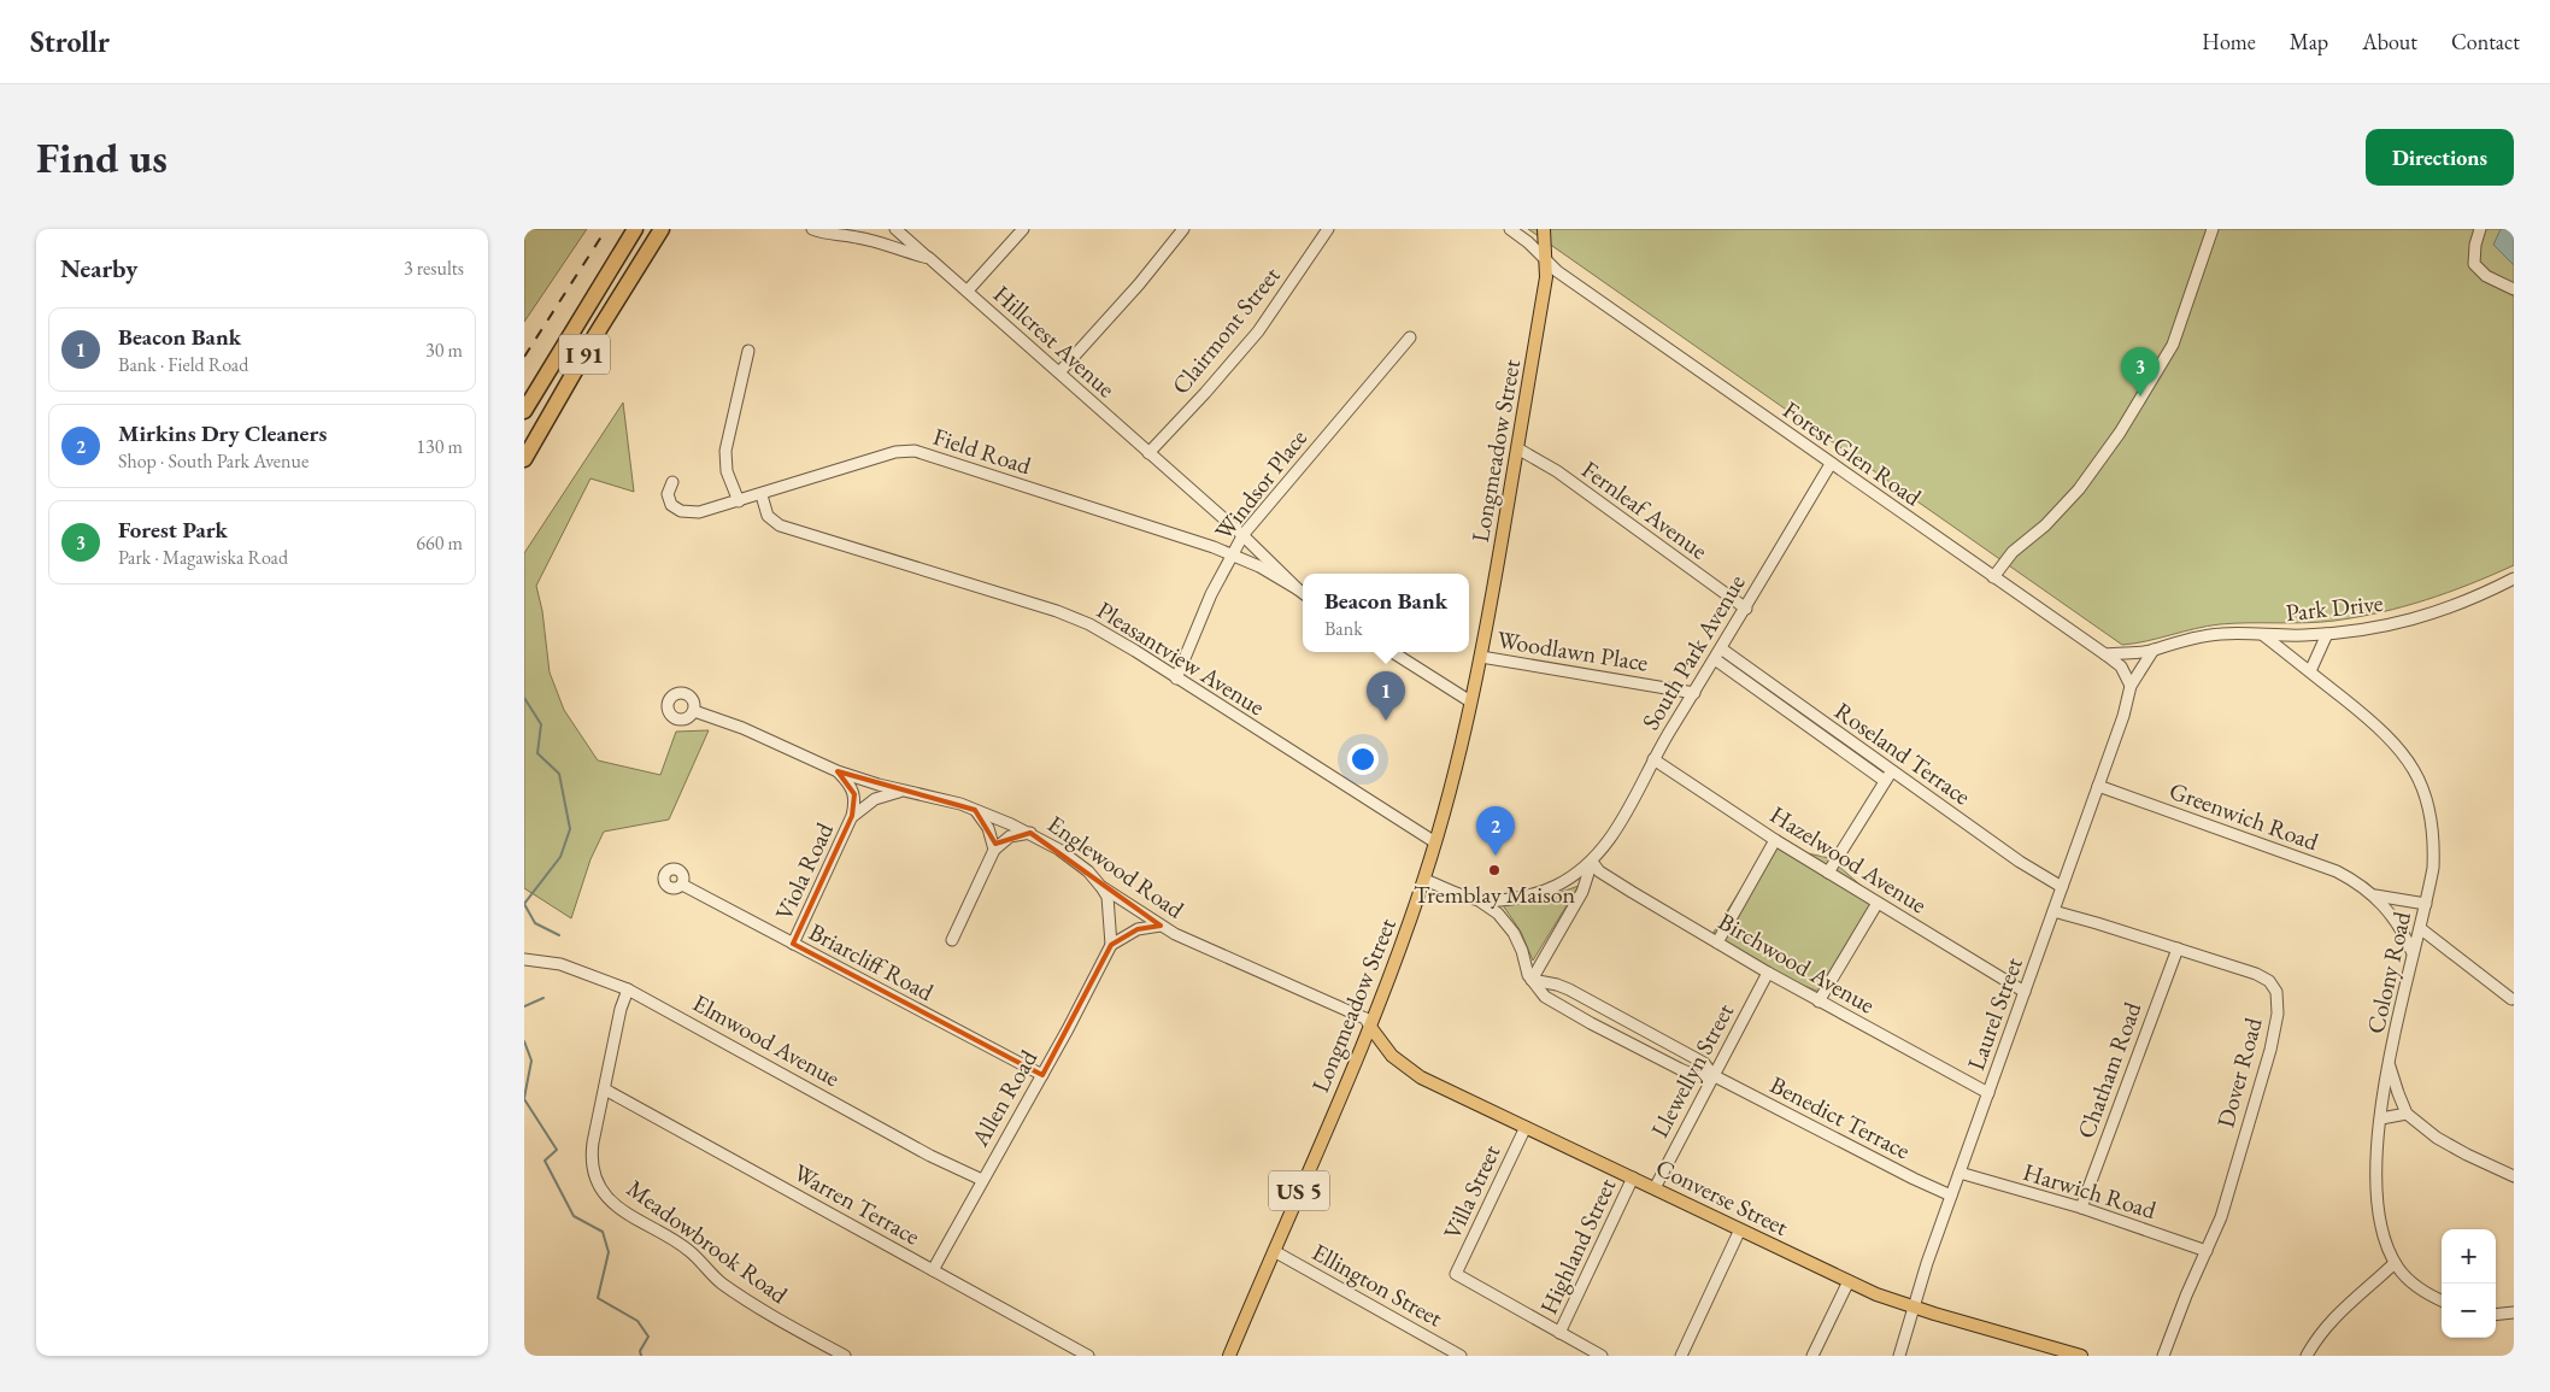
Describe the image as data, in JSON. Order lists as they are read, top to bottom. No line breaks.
{"streets":{"highway":["I 91"],"main road":["Longmeadow Street","US 5","Converse Street"],"street":["Clairmont Street","Hillcrest Avenue","Field Road","Forest Glen Road","Windsor Place","Fernleaf Avenue","Park Drive","Woodlawn Place","South Park Avenue","Pleasantview Avenue","Roseland Terrace","Greenwich Road","Hazelwood Avenue","Englewood Road","Viola Road","Briarcliff Road","Birchwood Avenue","Colony Road","Laurel Street","Elmwood Avenue","Llewellyn Street","Chatham Road","Dover Road","Allen Road","Benedict Terrace","Harwich Road","Villa Street","Warren Terrace","Meadowbrook Road","Highland Street","Ellington Street"]},"crossings":[["Clairmont Street","Hillcrest Avenue"],["Hillcrest Avenue","Field Road"],["Hillcrest Avenue","Windsor Place"],["Field Road","Windsor Place"],["Field Road","Pleasantview Avenue"],["Longmeadow Street","Forest Glen Road"],["Longmeadow Street","Fernleaf Avenue"],["Longmeadow Street","Woodlawn Place"],["Longmeadow Street","South Park Avenue"],["Longmeadow Street","Pleasantview Avenue"],["Longmeadow Street","Englewood Road"],["Longmeadow Street","Converse Street"],["Longmeadow Street","Ellington Street"],["Forest Glen Road","Park Drive"],["Forest Glen Road","South Park Avenue"],["Forest Glen Road","Laurel Street"],["Windsor Place","Pleasantview Avenue"],["Fernleaf Avenue","South Park Avenue"],["Park Drive","Colony Road"],["Woodlawn Place","South Park Avenue"],["South Park Avenue","Roseland Terrace"],["South Park Avenue","Hazelwood Avenue"],["South Park Avenue","Birchwood Avenue"],["South Park Avenue","Benedict Terrace"],["Roseland Terrace","Laurel Street"],["Greenwich Road","Colony Road"],["Greenwich Road","Laurel Street"],["Hazelwood Avenue","Laurel Street"],["Englewood Road","Viola Road"],["Englewood Road","Converse Street"],["Viola Road","Briarcliff Road"],["Briarcliff Road","Allen Road"],["Birchwood Avenue","Laurel Street"],["Birchwood Avenue","Llewellyn Street"],["Laurel Street","Dover Road"],["Laurel Street","Benedict Terrace"],["Laurel Street","Harwich Road"],["Laurel Street","Converse Street"],["Elmwood Avenue","Allen Road"],["Elmwood Avenue","Meadowbrook Road"],["Llewellyn Street","Benedict Terrace"],["Llewellyn Street","Converse Street"],["Chatham Road","Dover Road"],["Chatham Road","Harwich Road"],["Dover Road","Harwich Road"],["Allen Road","Warren Terrace"],["Villa Street","Converse Street"],["Villa Street","Highland Street"],["Converse Street","Highland Street"],["Warren Terrace","Meadowbrook Road"]],"places":["Tremblay Maison"],"page":{"header":"Strollr","nav":["Home","Map","About","Contact"],"buttons":"Directions","title":"Find us","heading":["Nearby","3 results"],"list":[{"mark":"1","name":"Beacon Bank","note":"Bank · Field Road","value":"30 m"},{"mark":"2","name":"Mirkins Dry Cleaners","note":"Shop · South Park Avenue","value":"130 m"},{"mark":"3","name":"Forest Park","note":"Park · Magawiska Road","value":"660 m"}],"pins":["3","1","2"],"popup":["Beacon Bank","Bank"],"map_buttons":["+","−"]}}
